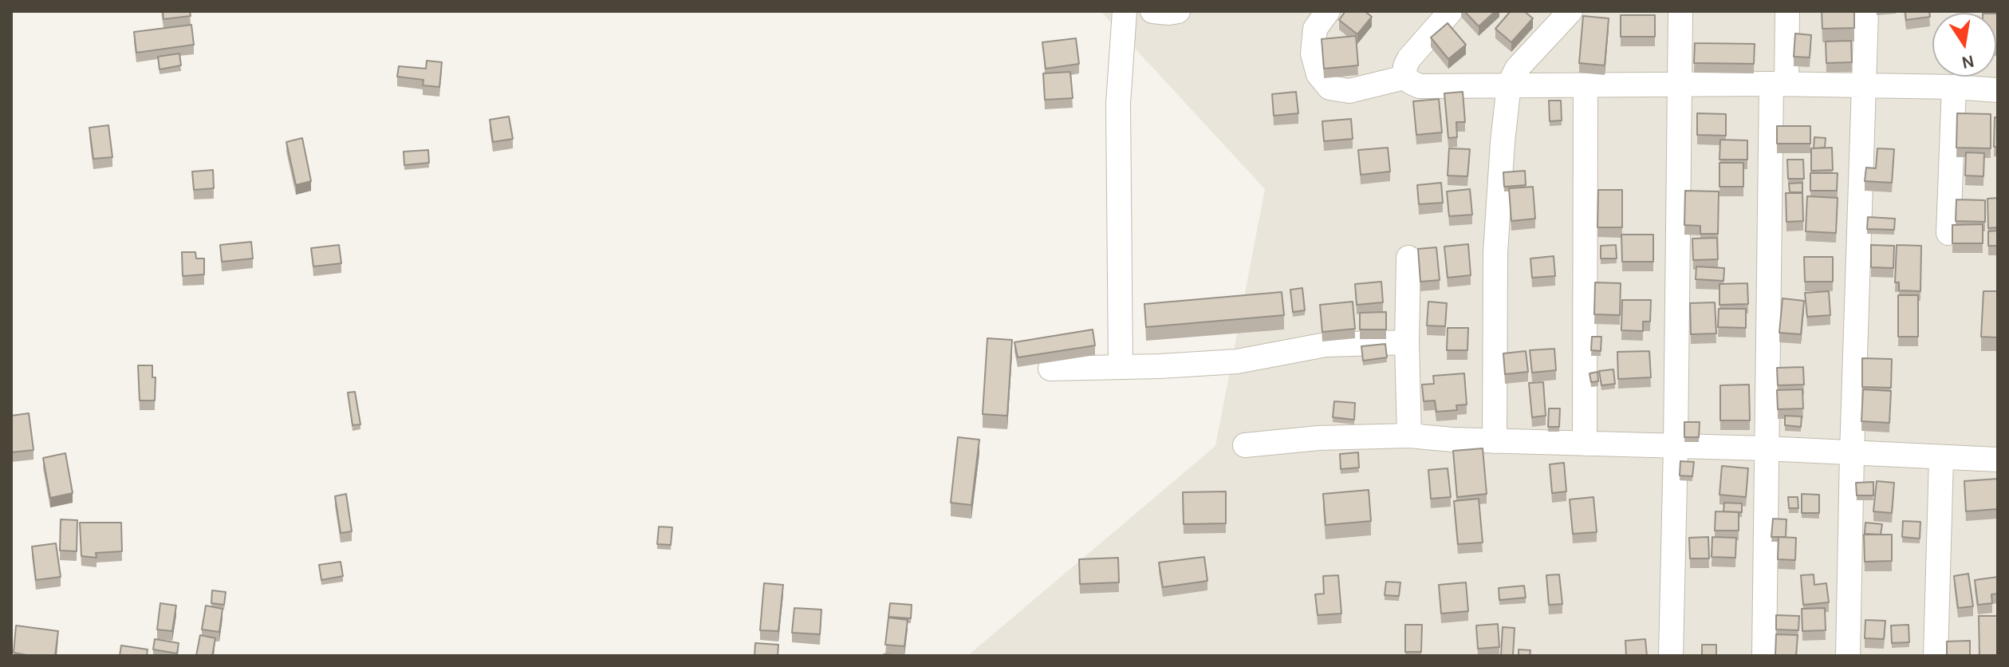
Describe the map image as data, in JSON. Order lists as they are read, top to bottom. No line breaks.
{"north":"bottom"}
